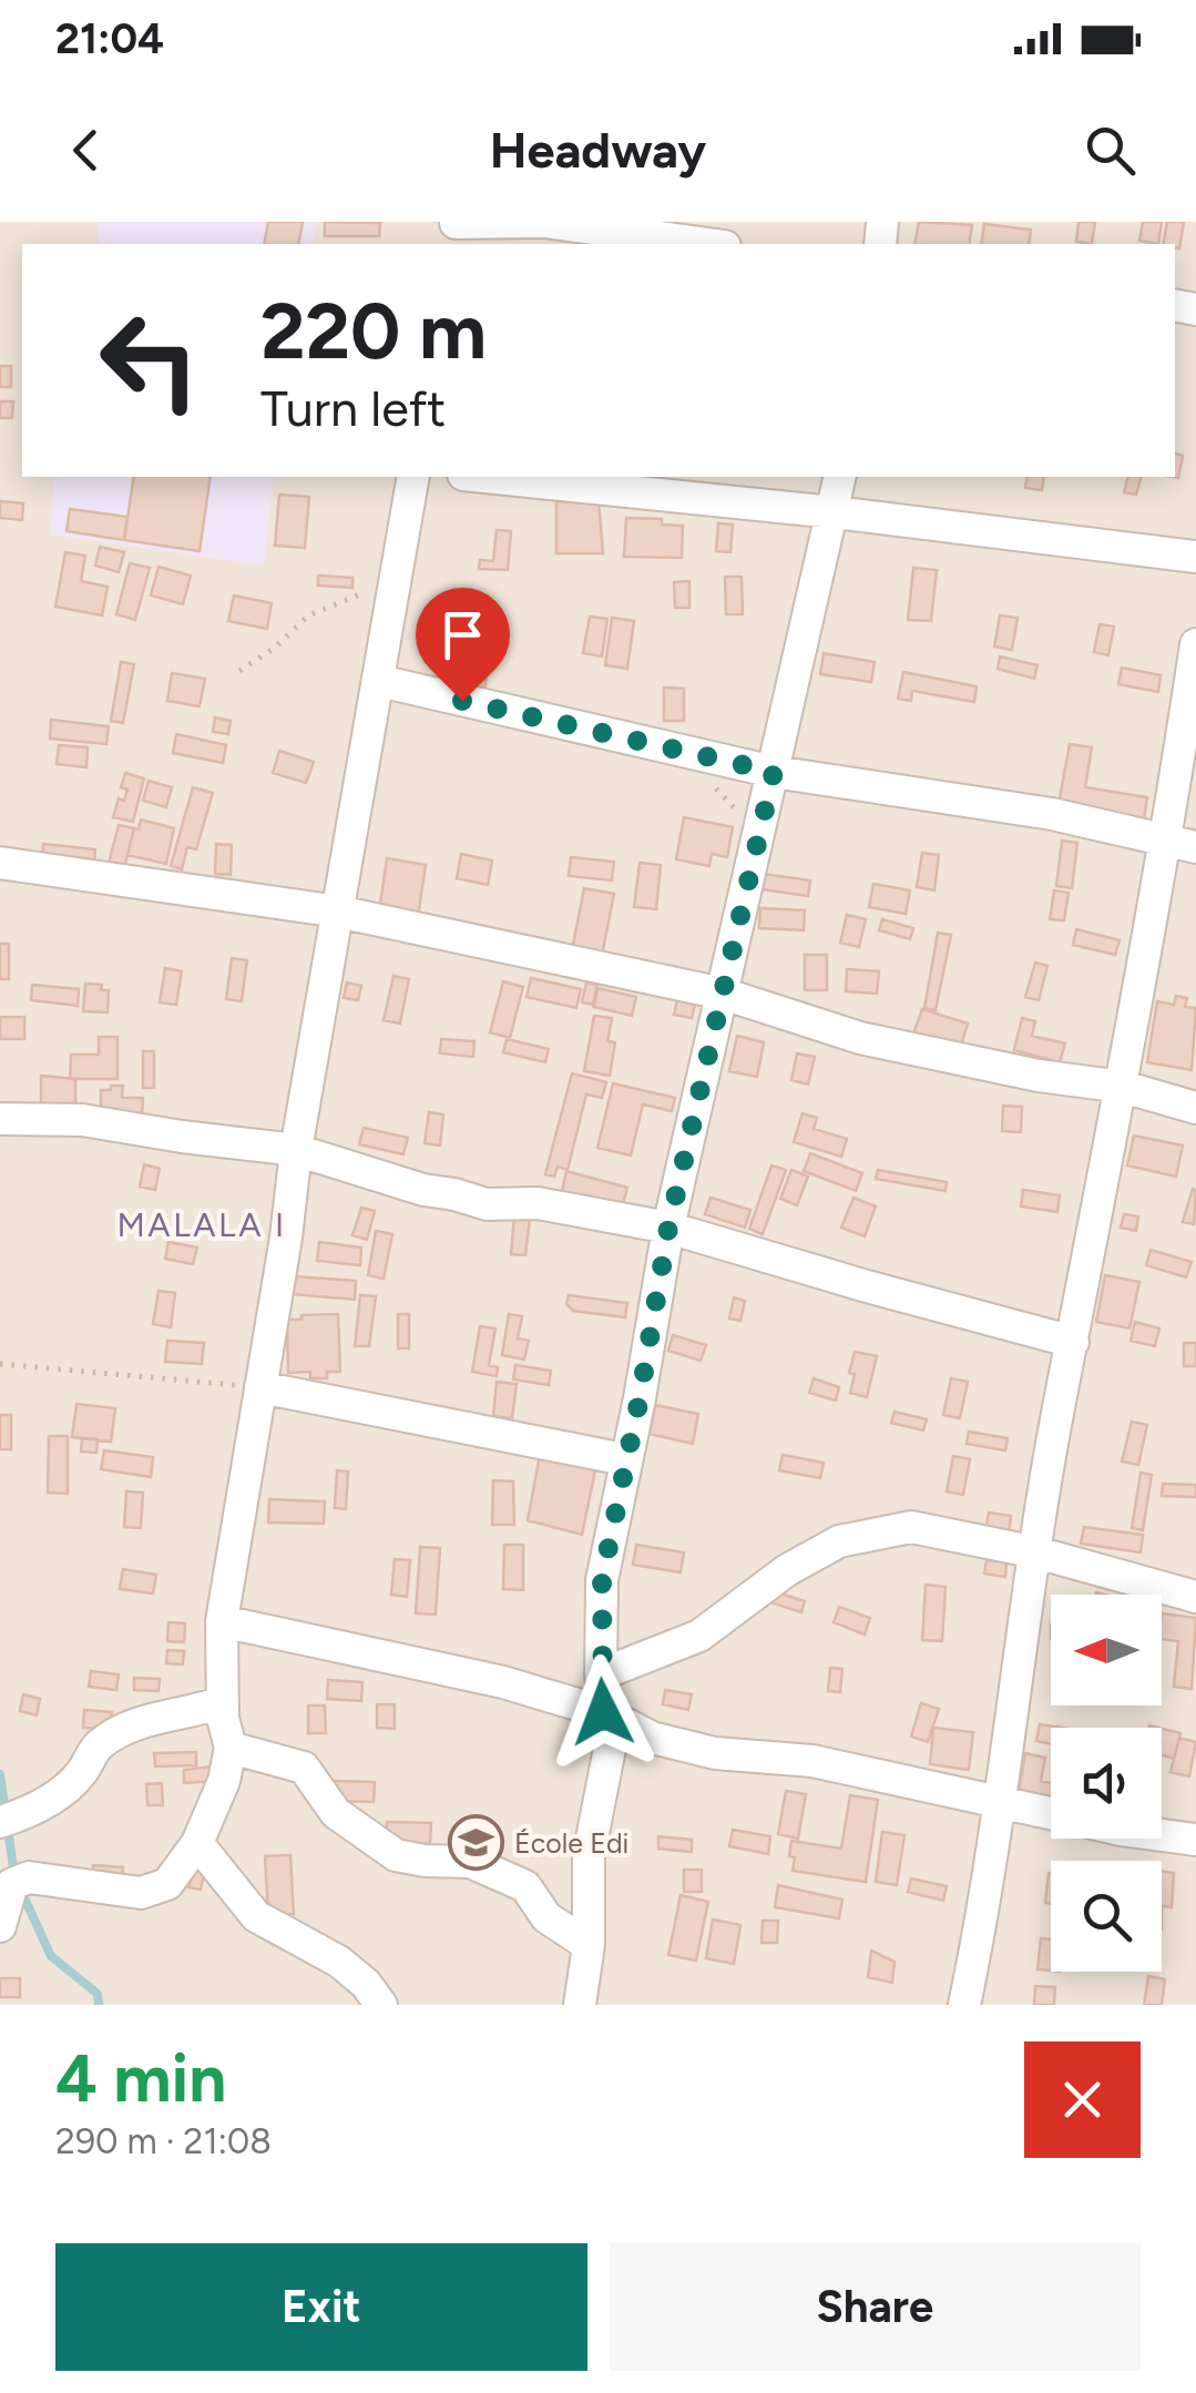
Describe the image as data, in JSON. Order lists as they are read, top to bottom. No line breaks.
{"districts":["MALALA I"],"places":{"school or university":["École Edi"]},"north":"left","page":{"status":"21:04","header":"Headway","turn":["220 m","Turn left"],"heading":["4 min","290 m · 21:08"],"buttons":["Exit","Share"]}}
